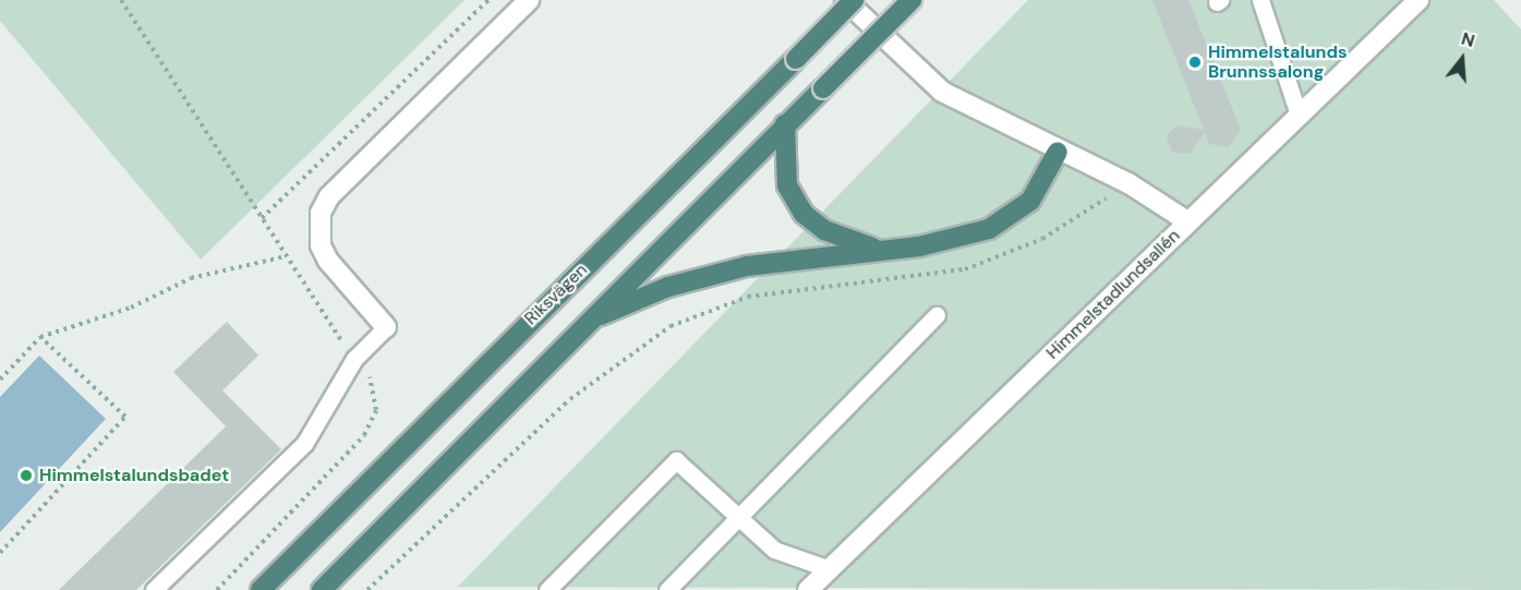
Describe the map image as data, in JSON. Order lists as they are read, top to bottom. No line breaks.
{"streets":{"highway":["Riksvägen"],"street":["Himmelstadlundsallén"]},"places":["Himmelstalunds Brunnssalong","Himmelstalundsbadet"],"north":"top"}
